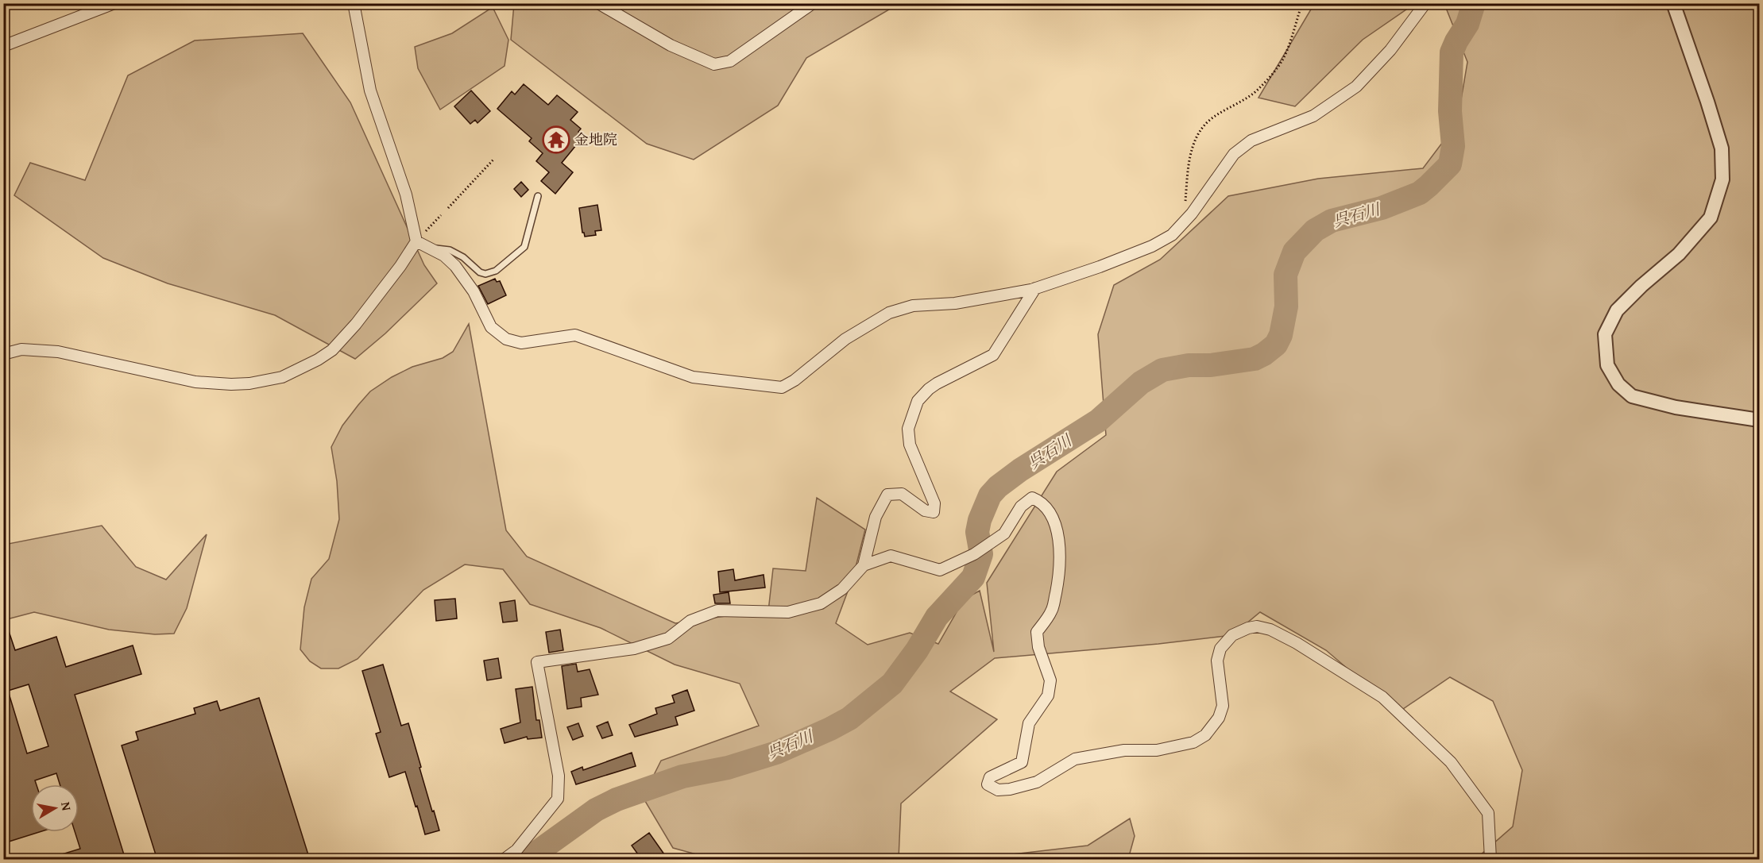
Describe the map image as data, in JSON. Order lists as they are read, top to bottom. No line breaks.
{"water":["呉石川"],"places":{"temple":["金地院"]},"north":"right"}
